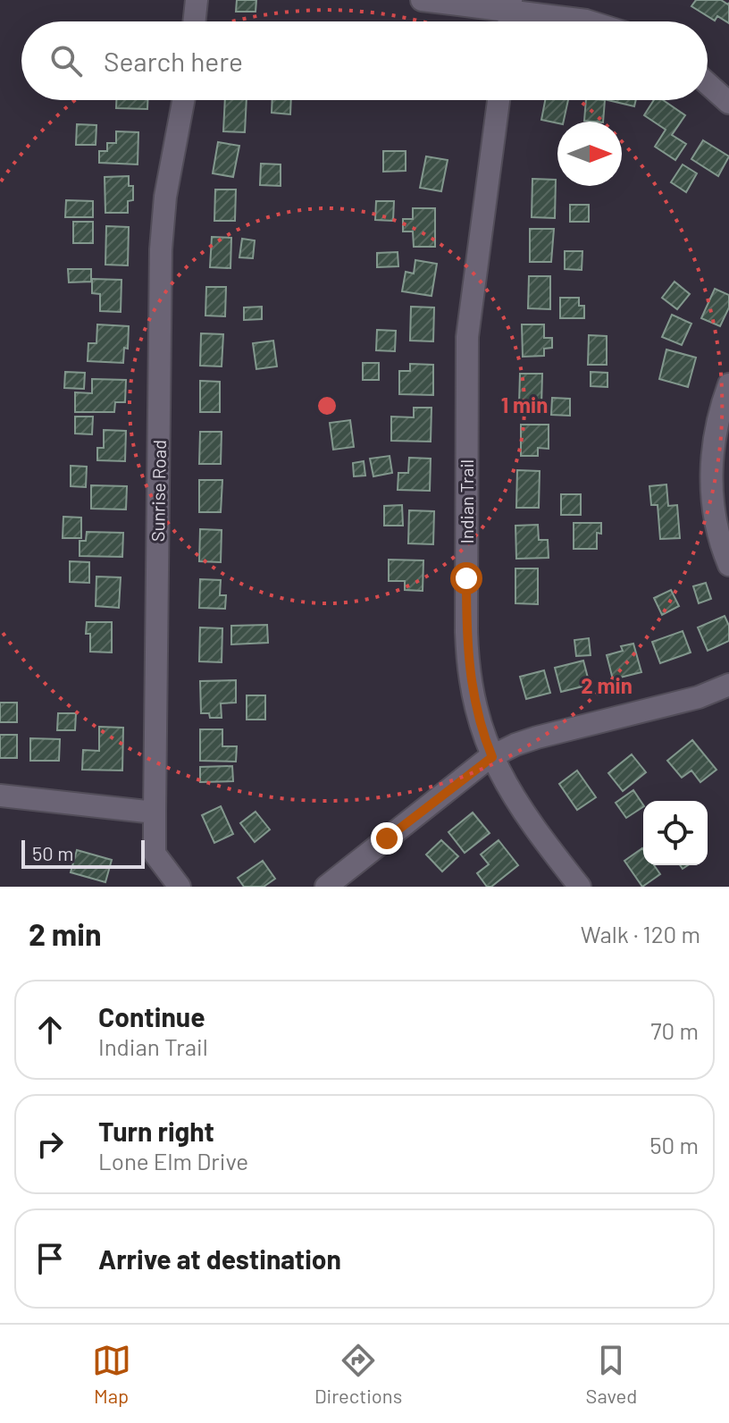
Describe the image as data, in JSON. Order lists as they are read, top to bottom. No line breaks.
{"streets":{"street":["Sunrise Road","Indian Trail"]},"scale_bar":"50 m","north":"right","page":{"search":"Search here","scale":"50 m","heading":["2 min","Walk · 120 m"],"list":[["Continue","Indian Trail","70 m"],["Turn right","Lone Elm Drive","50 m"],"Arrive at destination"],"nav":["Map","Directions","Saved"]},"rings":["1 min","2 min"]}
